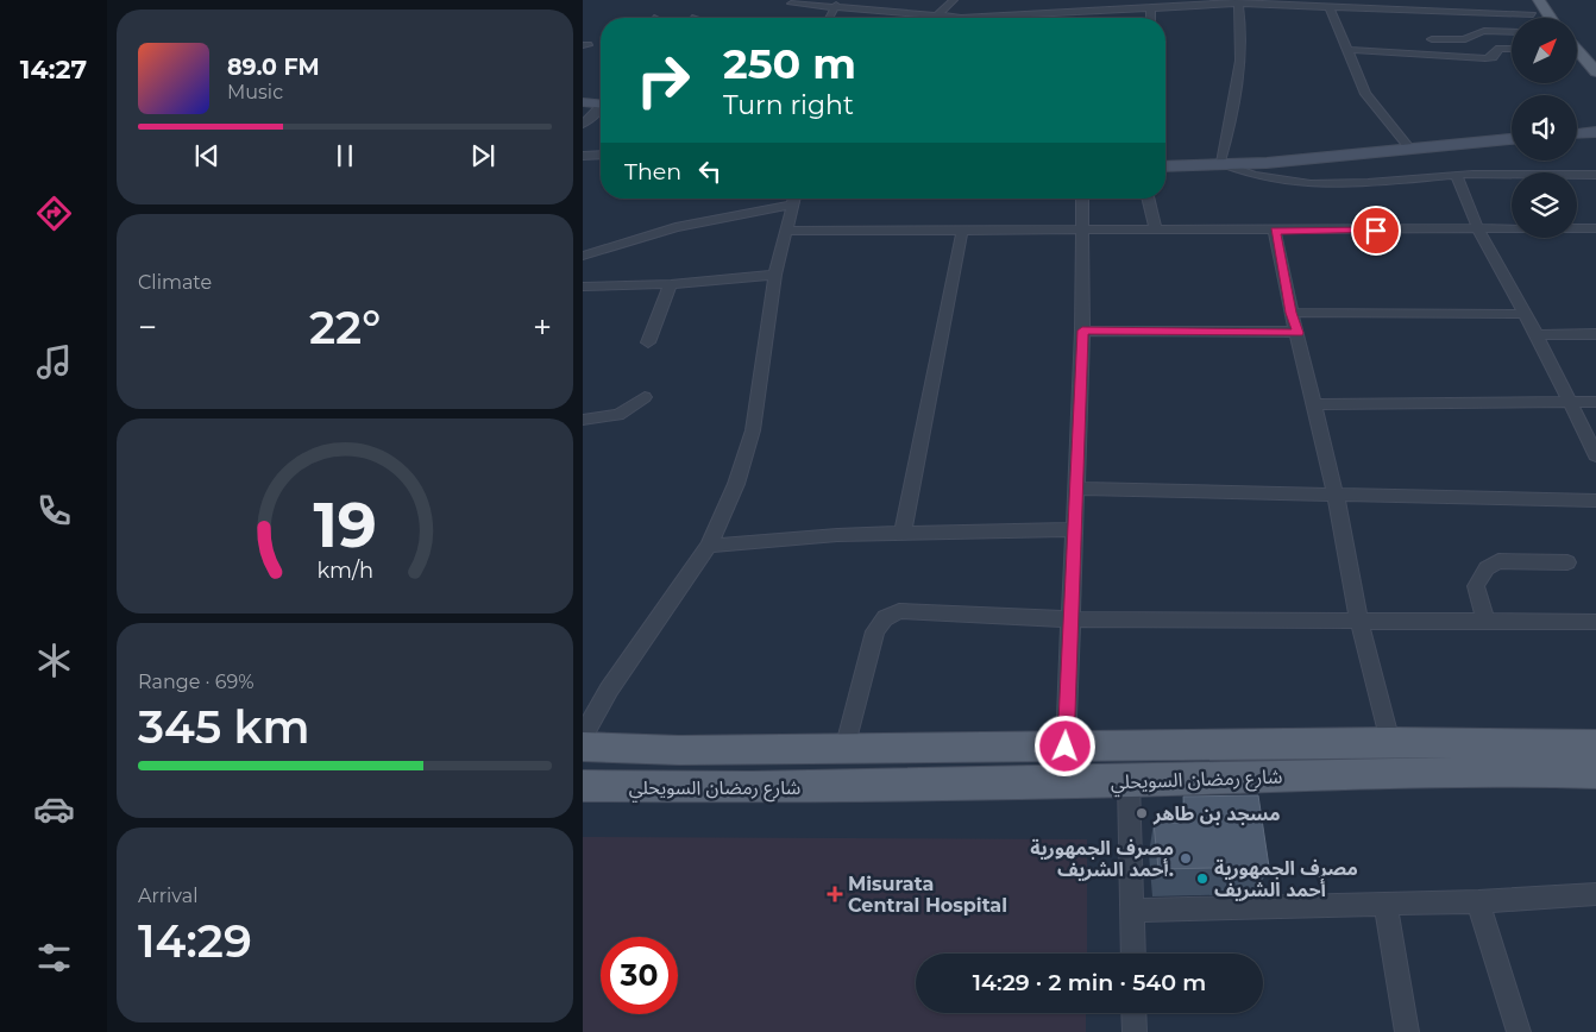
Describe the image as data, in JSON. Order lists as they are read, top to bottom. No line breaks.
{"streets":{"main road":["شارع رمضان السويحلي"]},"places":{"other":["مسجد بن طاهر","مصرف الجمهورية أحمد الشريف.","مصرف الجمهورية أحمد الشريف"],"health":["Misurata Central Hospital"]},"north":"top right","page":{"tabs":"14:27","turn":["250 m","Turn right"],"song":["89.0 FM","Music"],"then":"Then","tile":["Climate",["Range · 69%","345 km"],["Arrival","14:29"]],"heat":["−","22°","+"],"limit":"30","trip":"14:29 · 2 min · 540 m","gauge":["19","km/h"]}}
